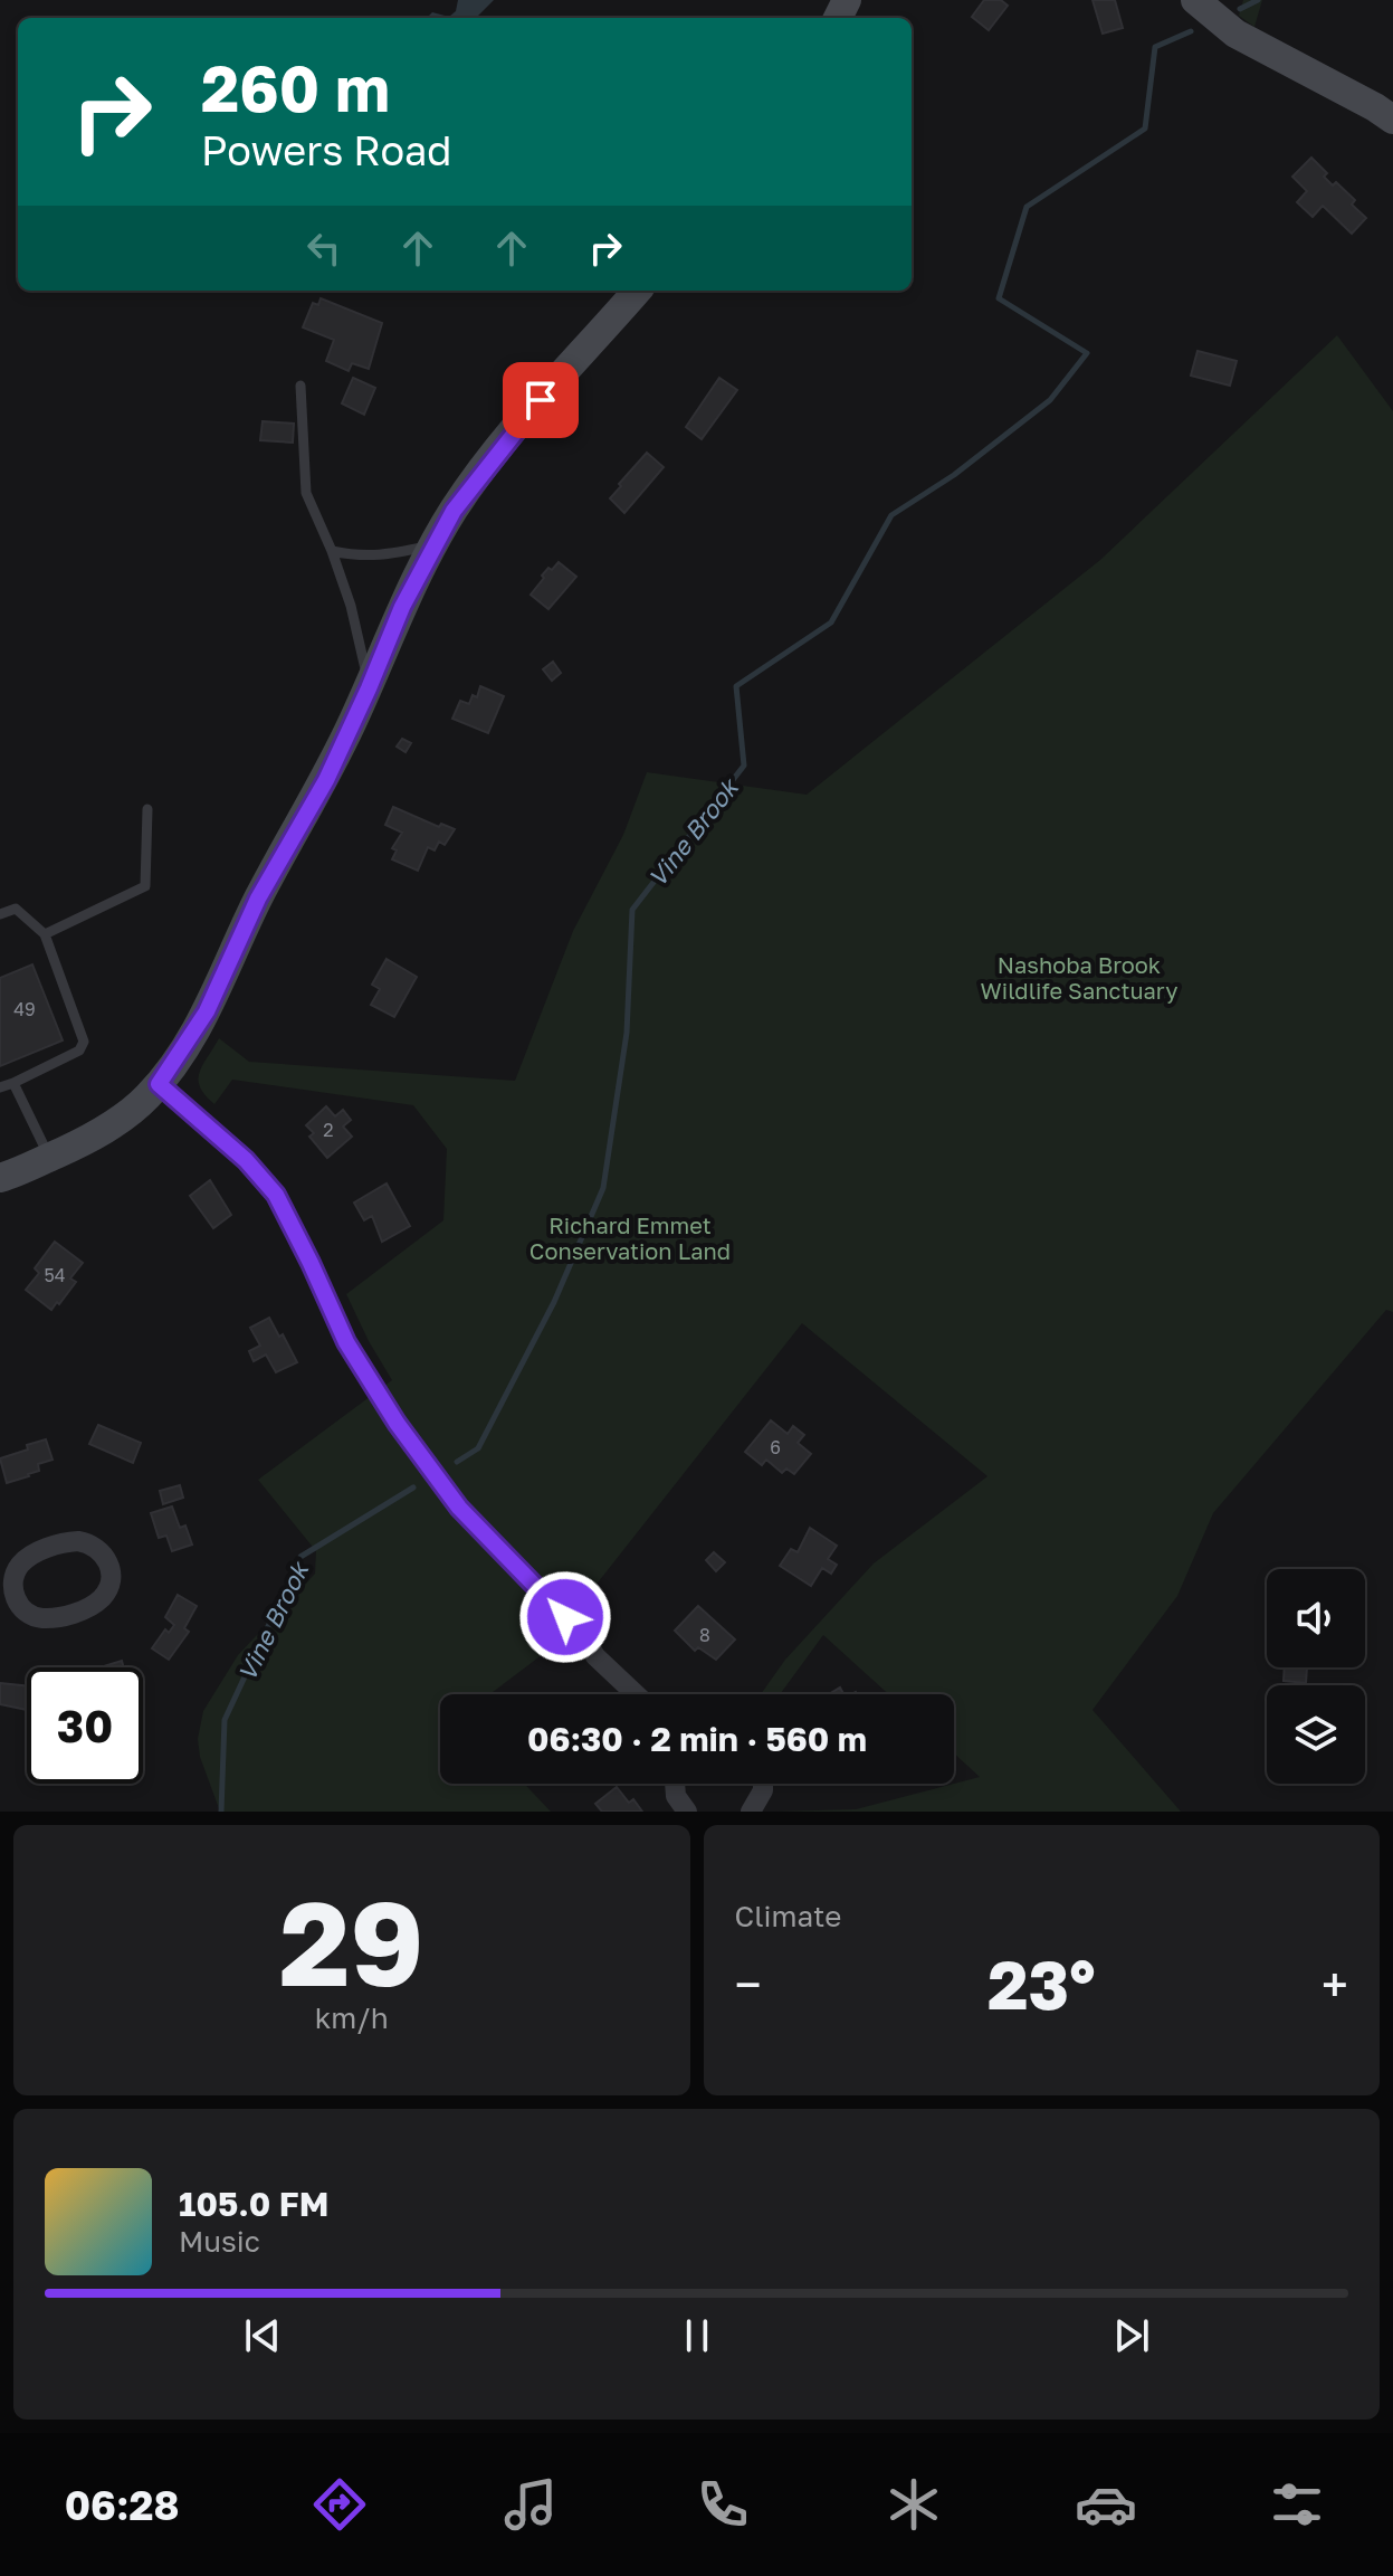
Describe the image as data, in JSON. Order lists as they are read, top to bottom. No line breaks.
{"water":["Vine Brook"],"parks":["Nashoba Brook Wildlife Sanctuary","Richard Emmet Conservation Land"],"house_numbers":["49","2","54","6","8"],"page":{"turn":["260 m","Powers Road"],"limit":"30","trip":"06:30 · 2 min · 560 m","tile":[["29","km/h"],"Climate"],"heat":["−","23°","+"],"song":["105.0 FM","Music"],"tabs":"06:28"}}
